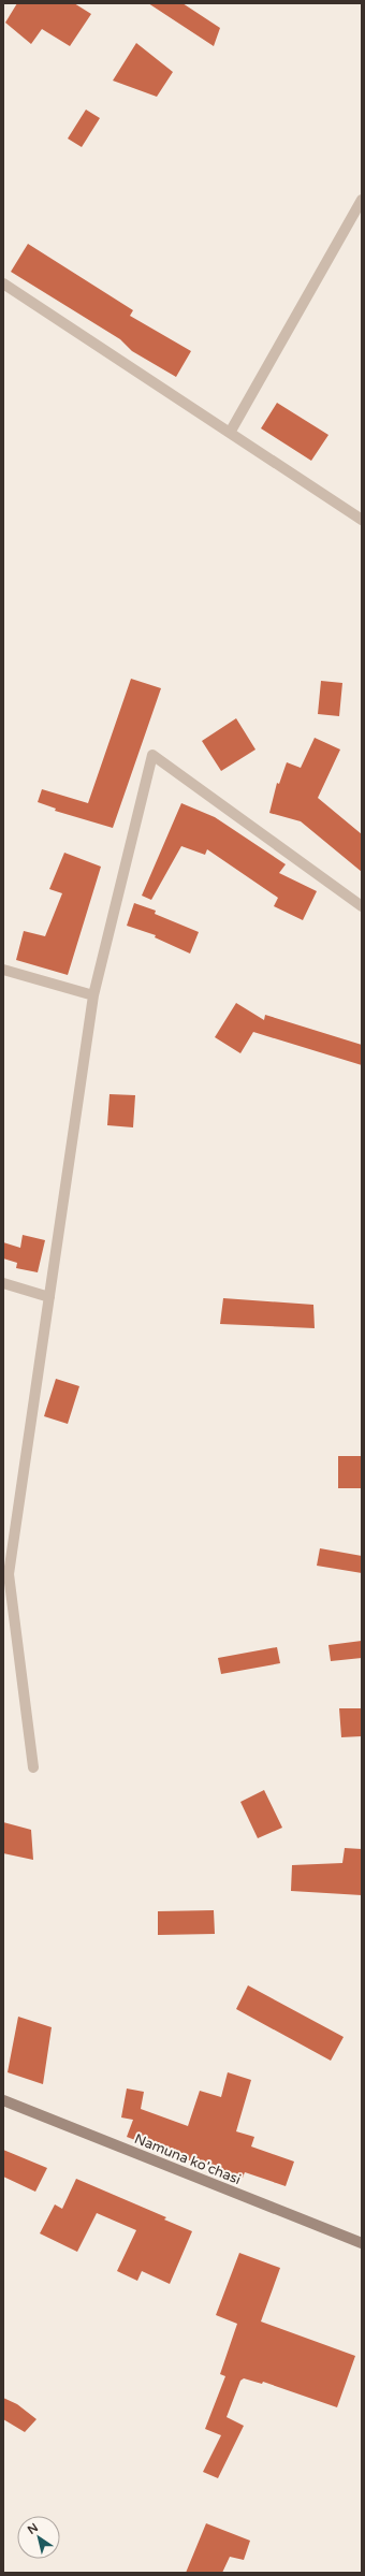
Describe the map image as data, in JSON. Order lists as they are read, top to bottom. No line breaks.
{"streets":{"main road":["Namuna ko'chasi"]},"north":"top left"}
